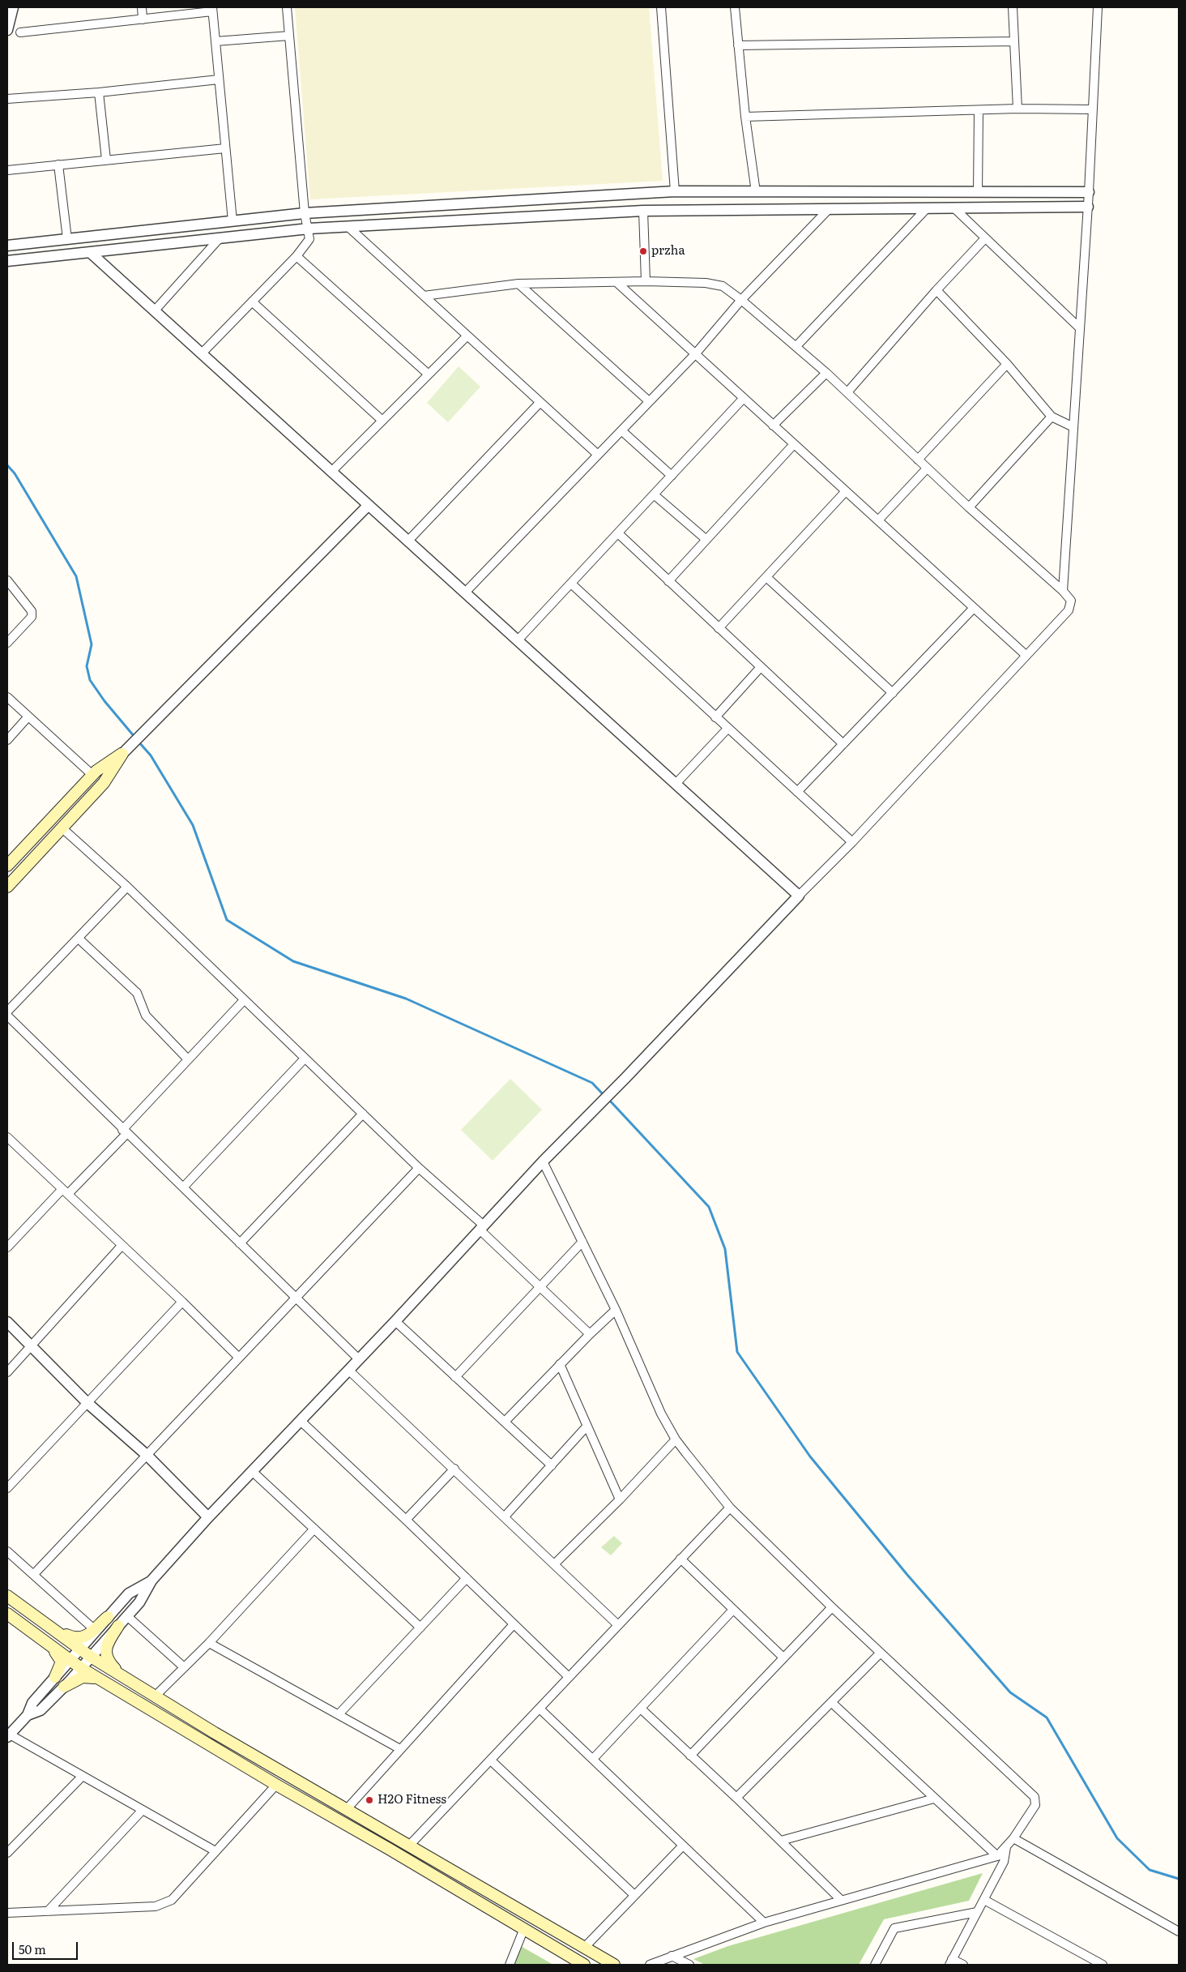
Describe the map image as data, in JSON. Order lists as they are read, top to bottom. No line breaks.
{"places":["przha","H2O Fitness"],"scale_bar":"50 m"}
